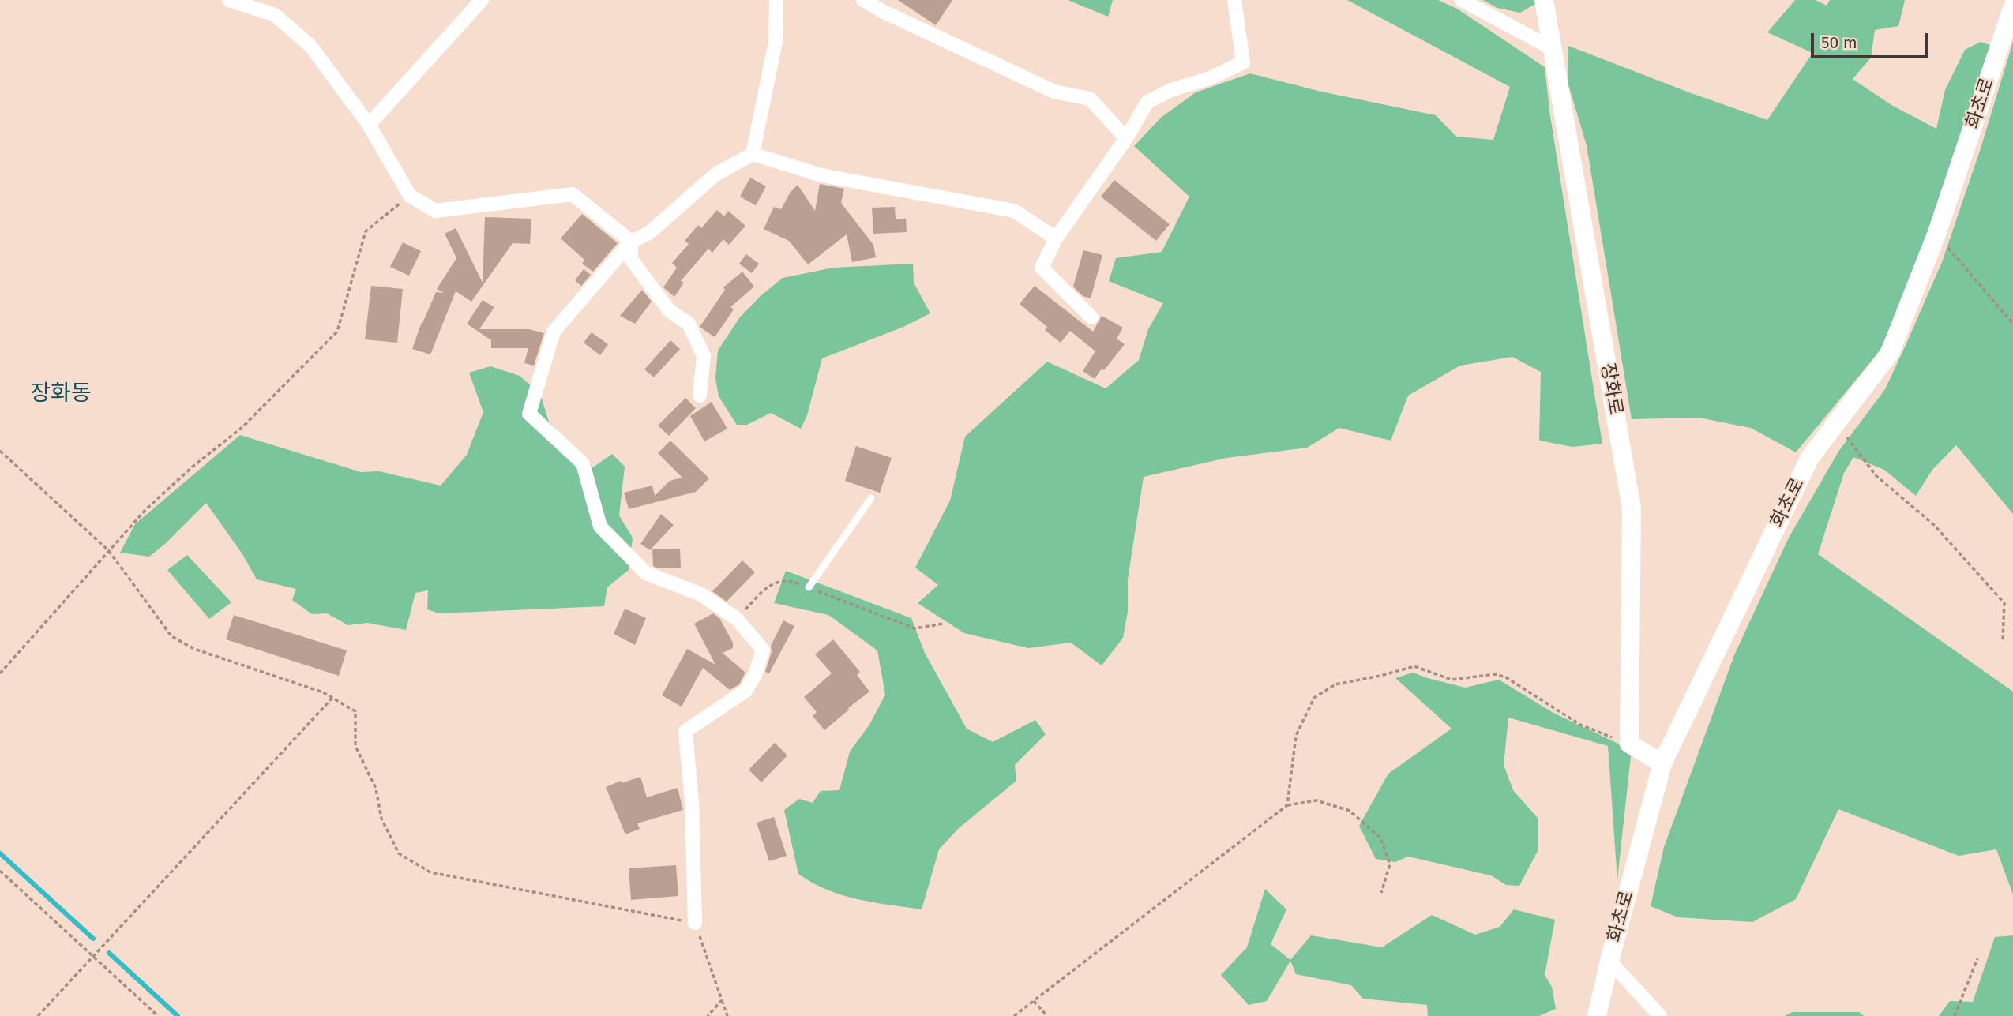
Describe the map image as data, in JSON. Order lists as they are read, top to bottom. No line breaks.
{"streets":{"street":["화초로","장화로"]},"districts":["장화동"],"scale_bar":"50 m"}
